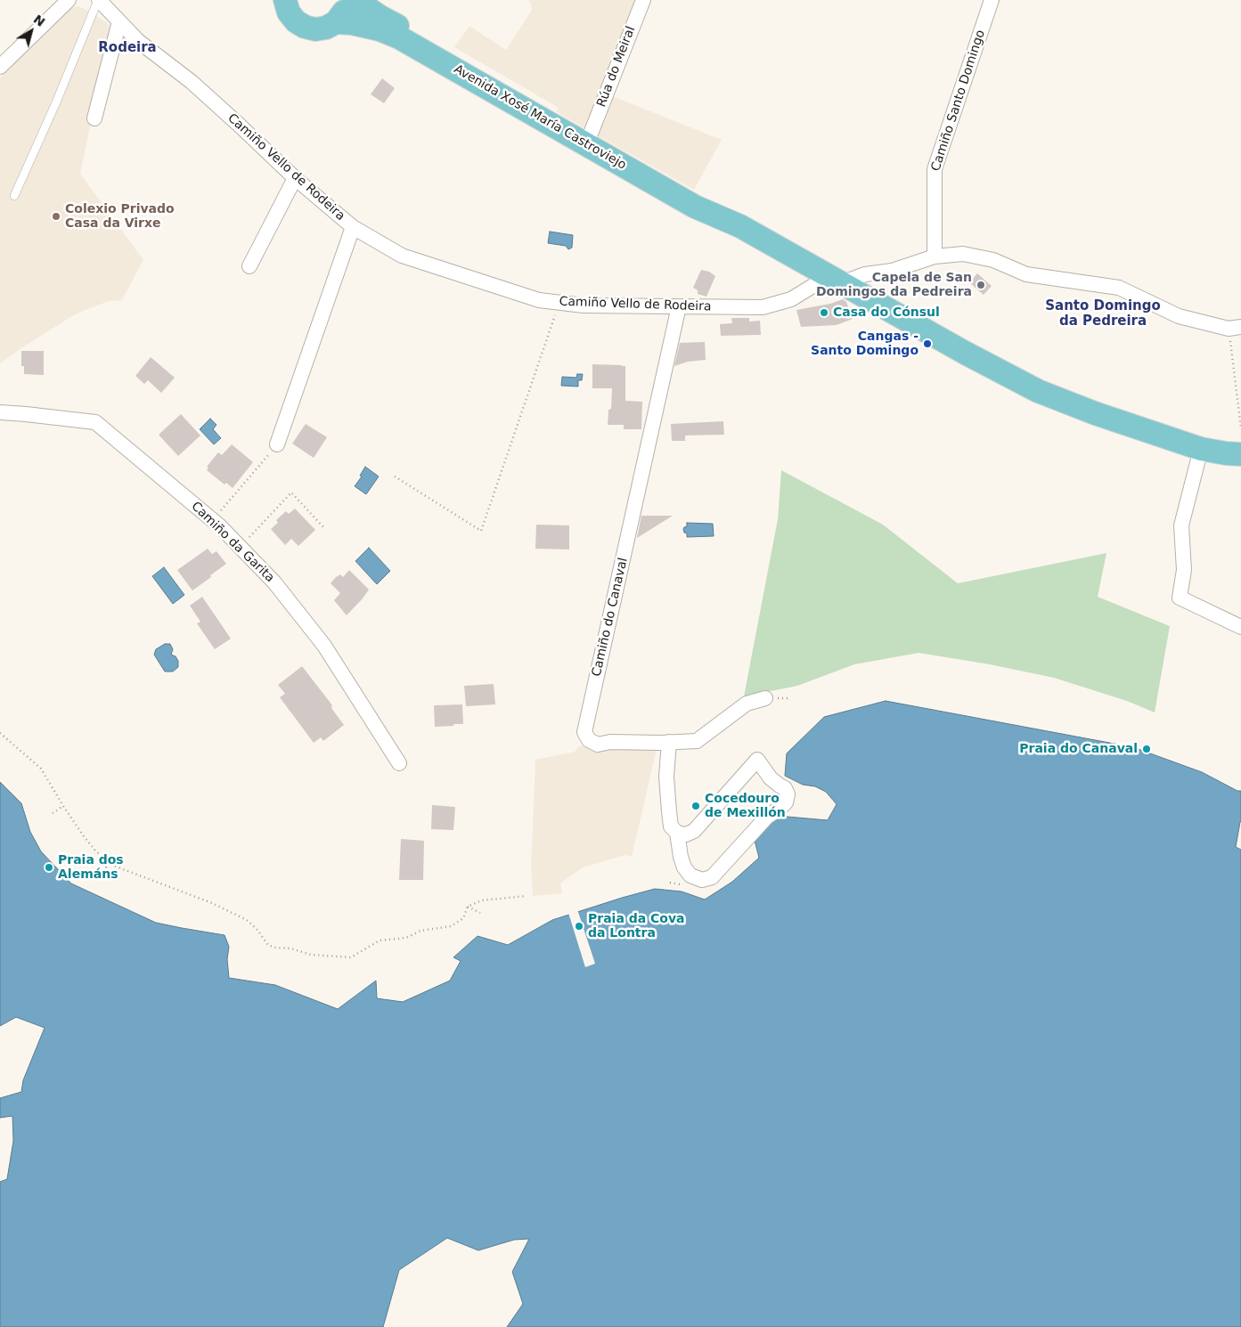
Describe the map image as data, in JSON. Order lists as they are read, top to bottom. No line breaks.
{"streets":{"main road":["Avenida Xosé María Castroviejo"],"street":["Rúa do Meiral","Camiño Santo Domingo","Camiño Vello de Rodeira","Camiño da Garita","Camiño do Canaval"]},"crossings":[["Rúa do Meiral","Avenida Xosé María Castroviejo"],["Camiño Santo Domingo","Camiño Vello de Rodeira"],["Avenida Xosé María Castroviejo","Camiño Vello de Rodeira"],["Camiño Vello de Rodeira","Camiño do Canaval"]],"districts":["Rodeira","Santo Domingo da Pedreira"],"places":["Colexio Privado Casa da Virxe","Capela de San Domingos da Pedreira","Casa do Cónsul","Cangas - Santo Domingo","Praia do Canaval","Cocedouro de Mexillón","Praia dos Alemáns","Praia da Cova da Lontra"],"north":"top right"}
